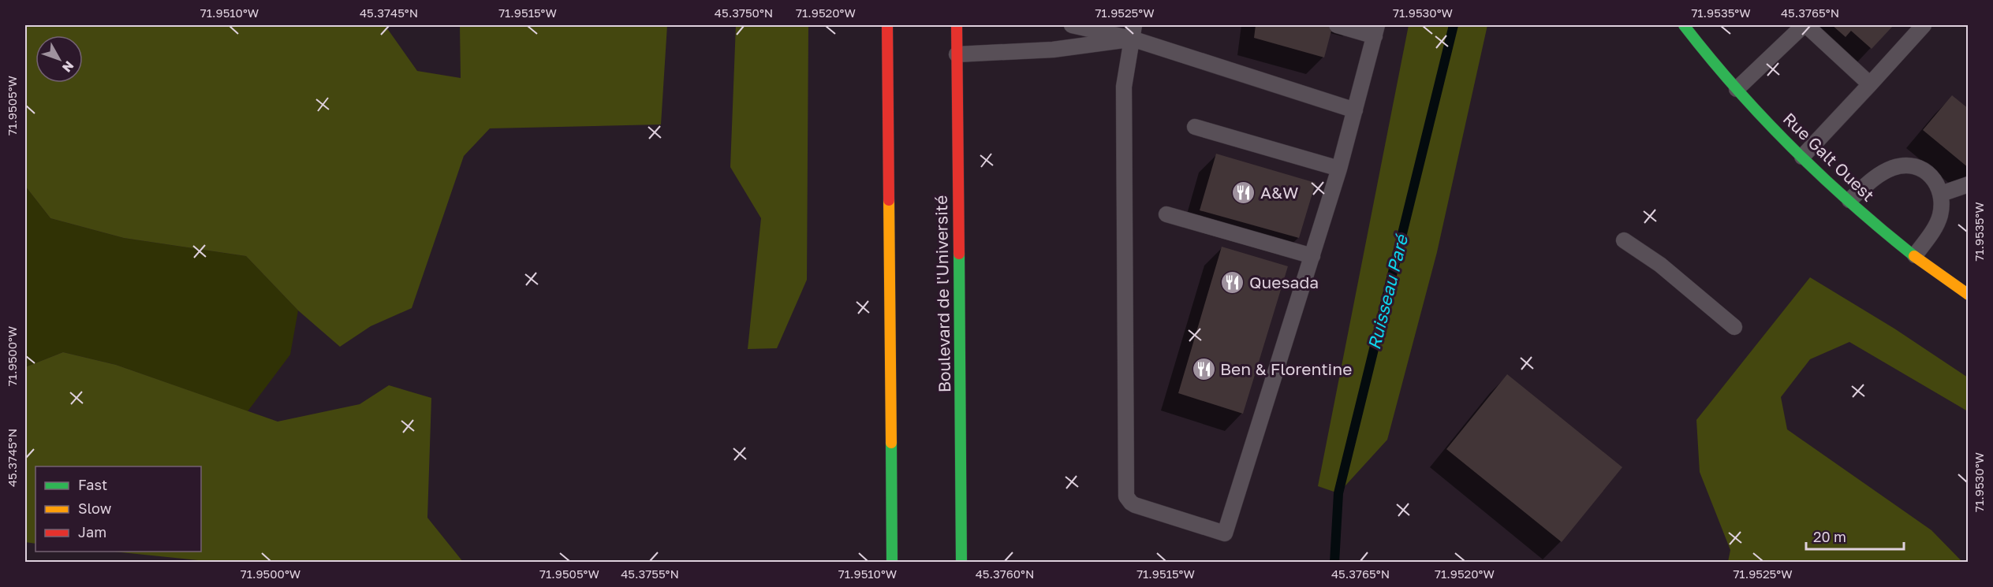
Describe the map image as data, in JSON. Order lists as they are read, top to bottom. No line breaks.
{"streets":{"main road":["Rue Galt Ouest","Boulevard de l'Université"]},"water":["Ruisseau Paré"],"places":{"restaurant":["A&W","Quesada","Ben & Florentine"]},"legend":["Fast","Slow","Jam"],"scale_bar":"20 m","north":"bottom right","coordinates":["71.9510°W","45.3745°N","71.9515°W","45.3750°N","71.9520°W","71.9525°W","71.9530°W","71.9535°W","45.3765°N","71.9505°W","71.9500°W","45.3755°N","45.3760°N"]}
